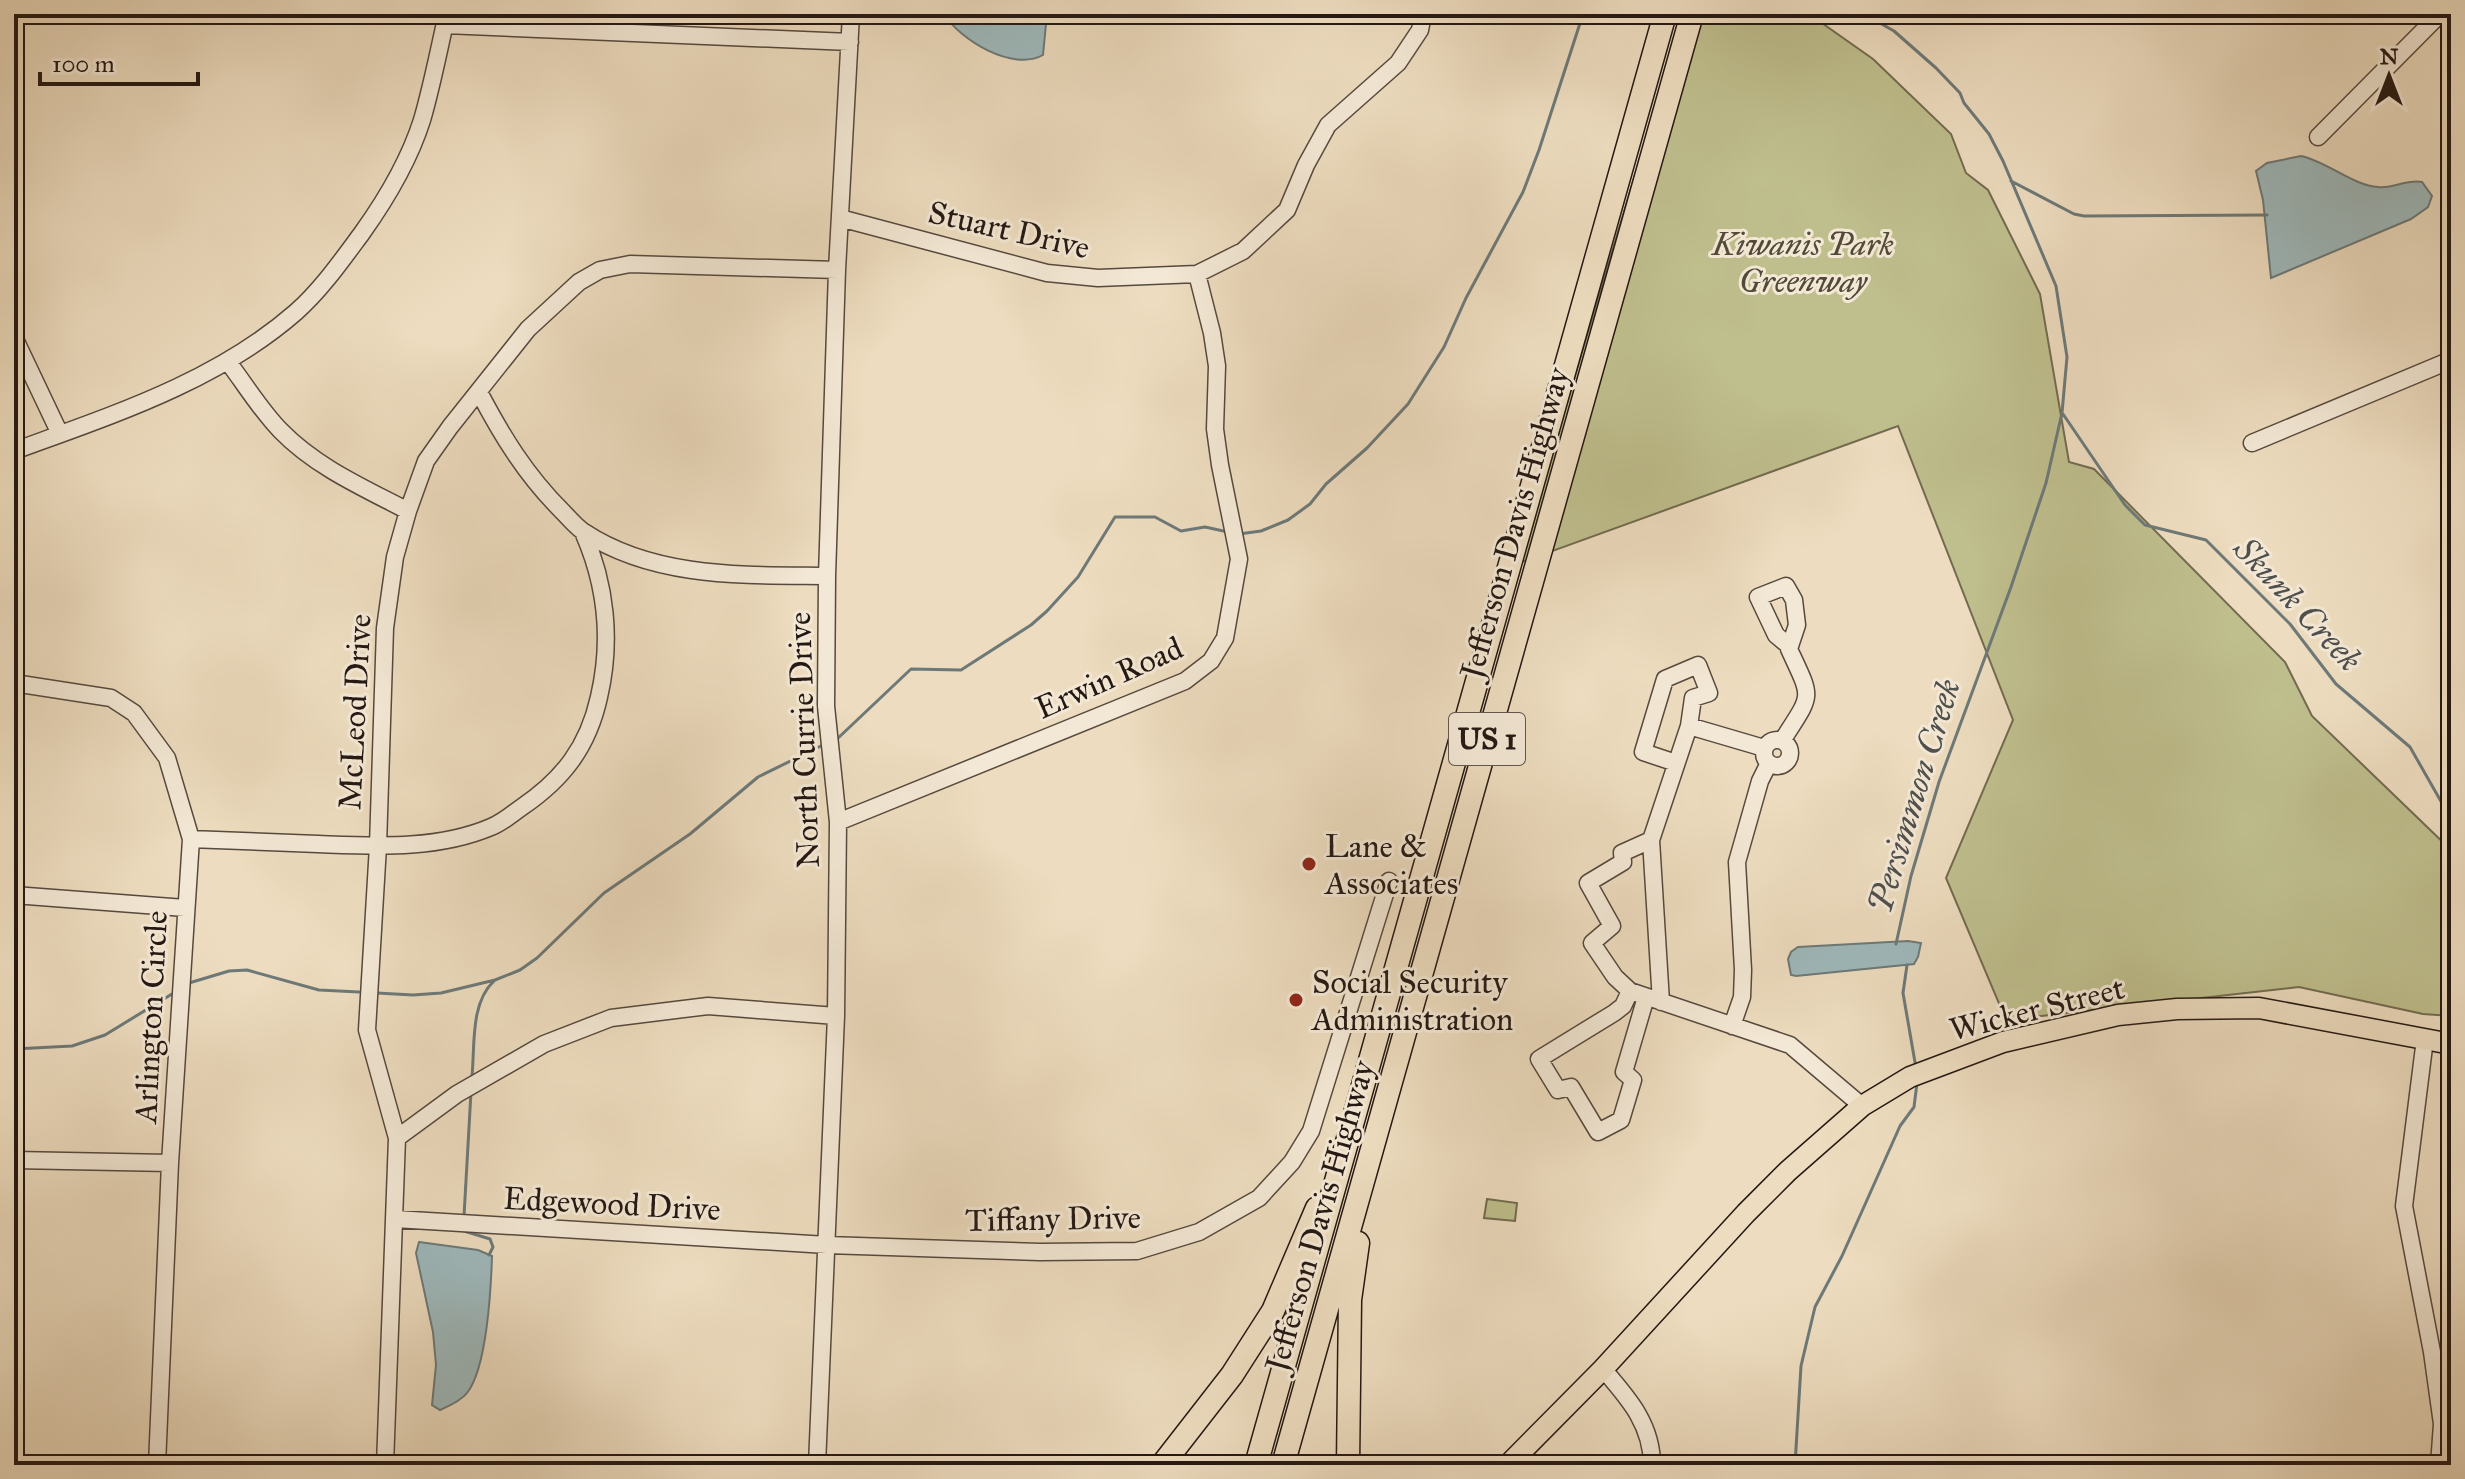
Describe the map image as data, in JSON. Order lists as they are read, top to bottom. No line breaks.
{"streets":{"highway":["Jefferson Davis Highway","US 1"],"main road":["Wicker Street"],"street":["Stuart Drive","Erwin Road","McLeod Drive","North Currie Drive","Arlington Circle","Edgewood Drive","Tiffany Drive"]},"crossings":[["Stuart Drive","Erwin Road"],["Stuart Drive","North Currie Drive"],["Erwin Road","North Currie Drive"],["McLeod Drive","North Currie Drive"],["McLeod Drive","Edgewood Drive"],["North Currie Drive","Edgewood Drive"],["North Currie Drive","Tiffany Drive"],["Edgewood Drive","Tiffany Drive"]],"water":["Skunk Creek","Persimmon Creek"],"parks":["Kiwanis Park Greenway"],"places":["Lane & Associates","Social Security Administration"],"scale_bar":"100 m","north":"top"}
